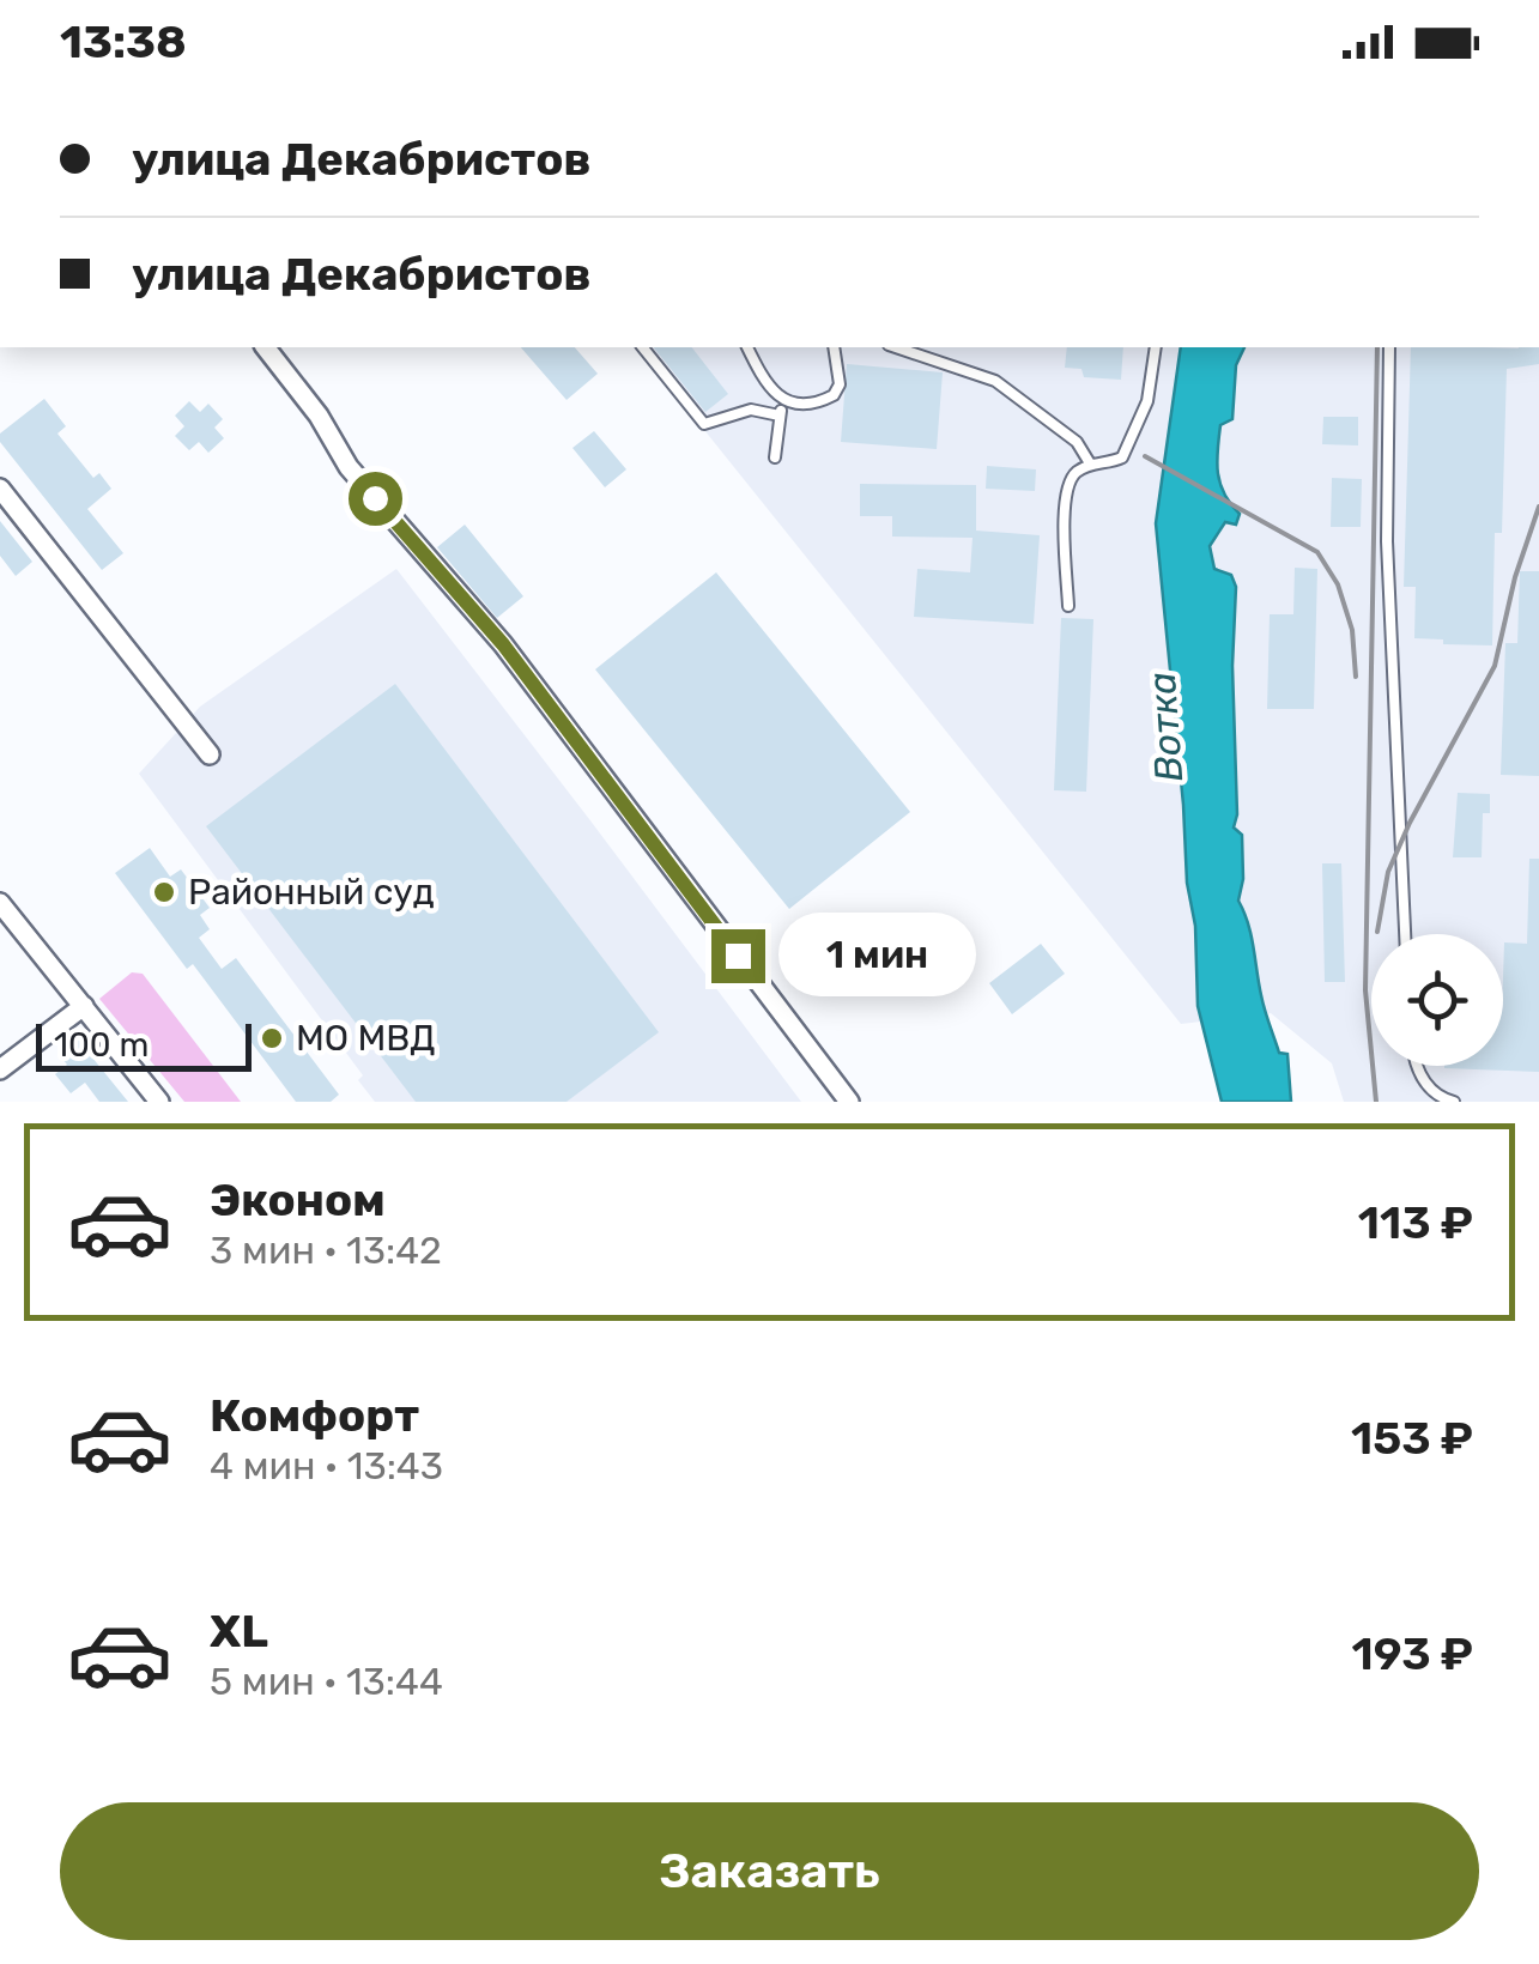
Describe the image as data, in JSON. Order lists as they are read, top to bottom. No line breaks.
{"water":["Вотка"],"places":["Районный суд","МО МВД"],"scale_bar":"100 m","page":{"status":"13:38","banner":["улица Декабристов","улица Декабристов"],"bubble":"1 мин","scale":"100 m","list":[{"name":"Эконом","note":"3 мин · 13:42","value":"113 ₽"},{"name":"Комфорт","note":"4 мин · 13:43","value":"153 ₽"},{"name":"XL","note":"5 мин · 13:44","value":"193 ₽"}],"buttons":"Заказать"}}
